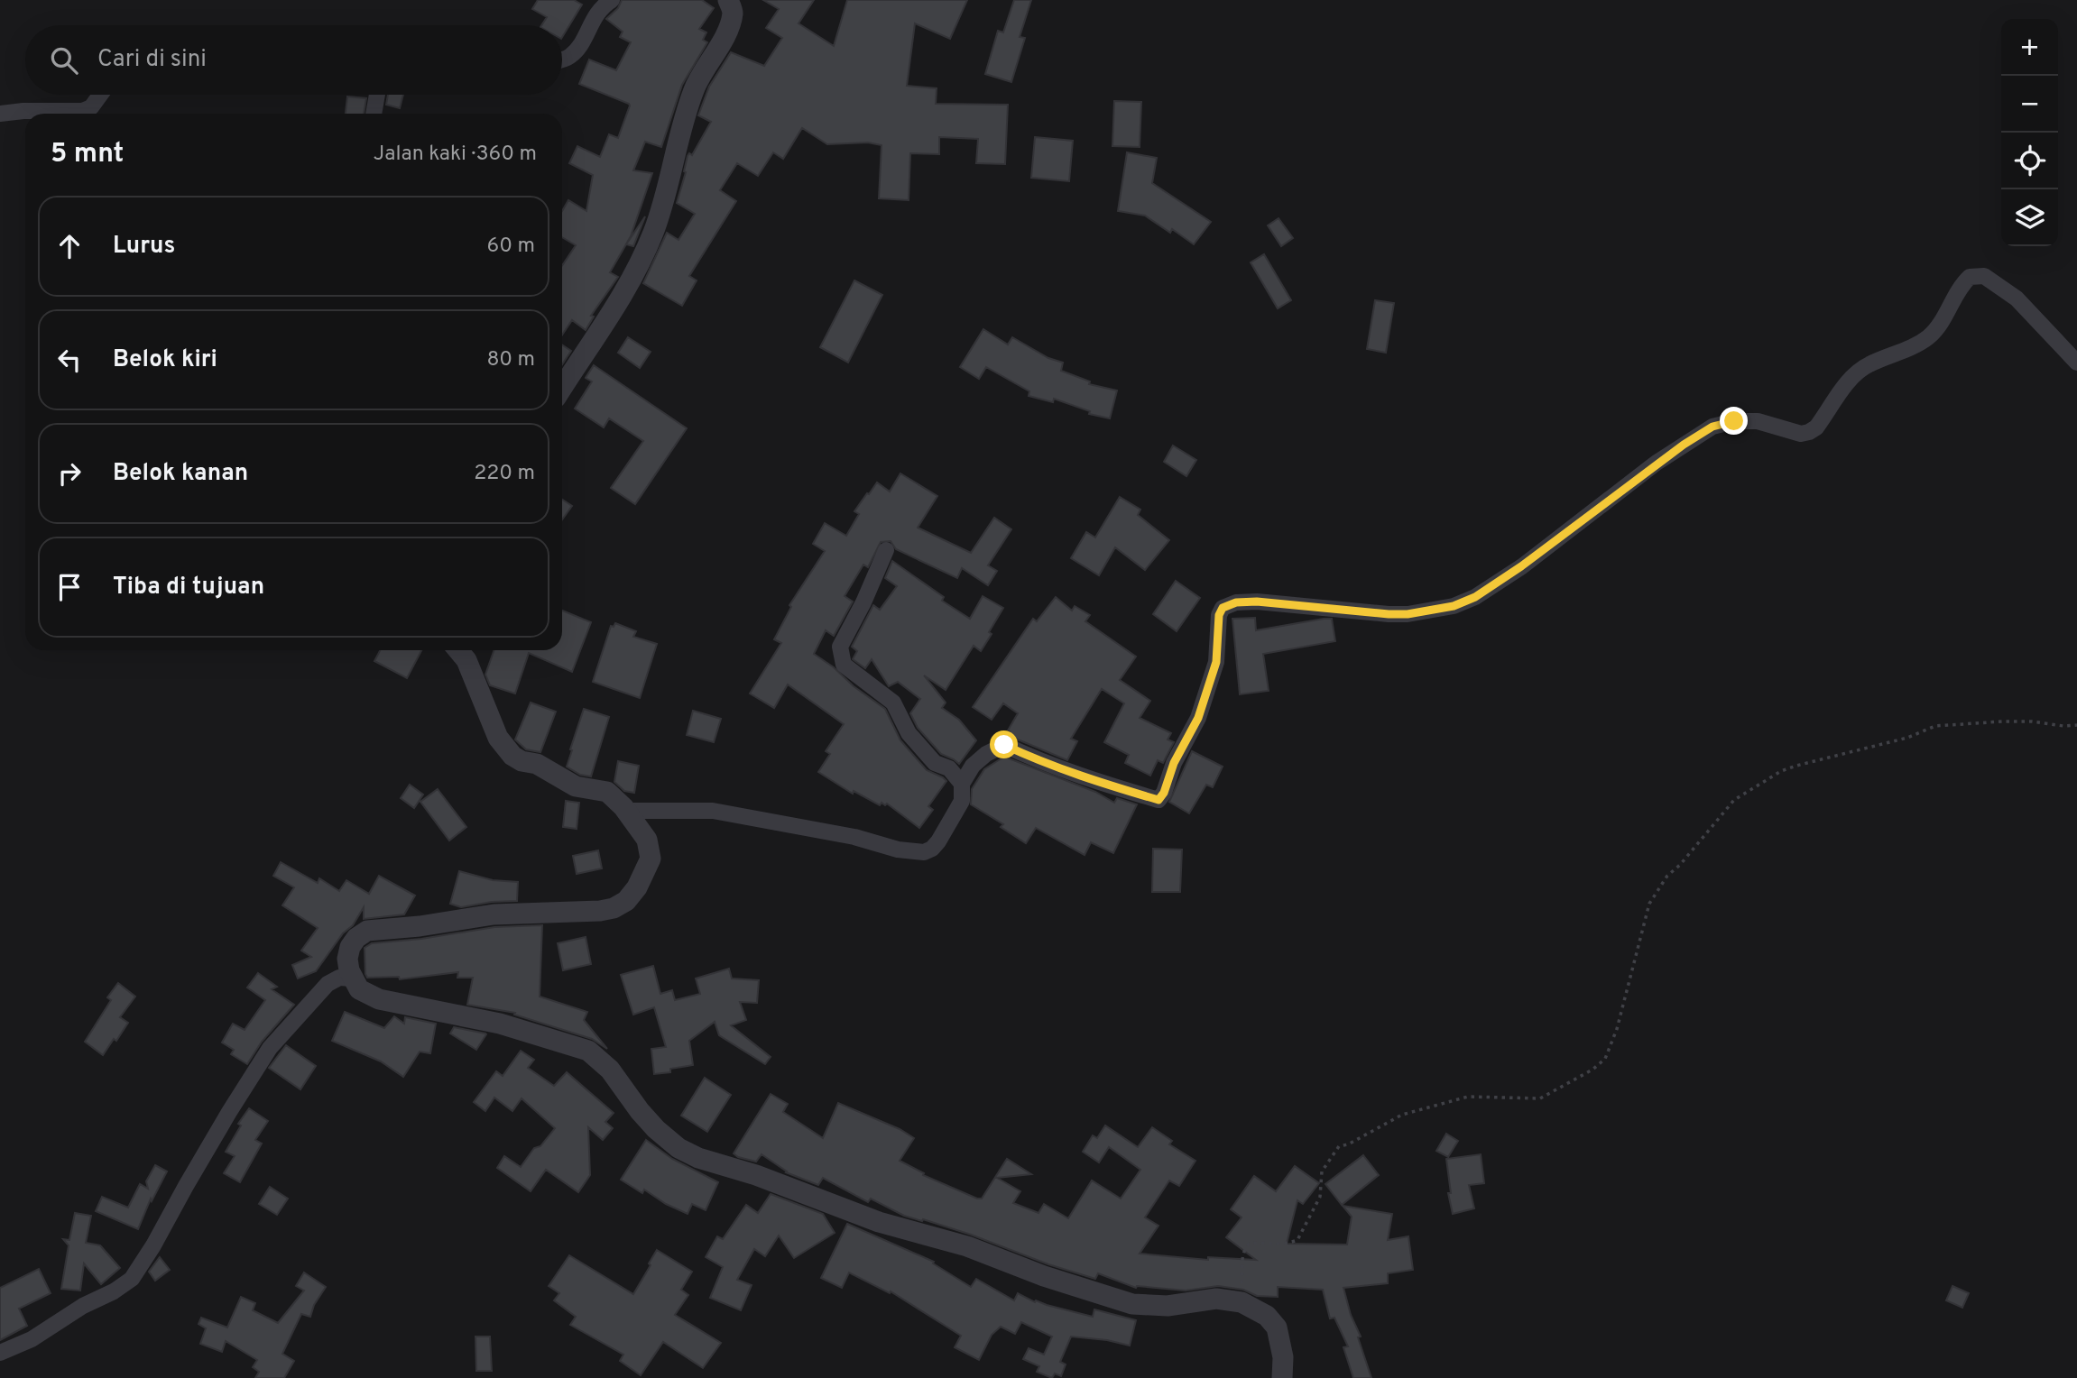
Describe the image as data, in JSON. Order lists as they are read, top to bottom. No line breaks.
{"page":{"map_buttons":["+","−"],"search":"Cari di sini","heading":["5 mnt","Jalan kaki · 360 m"],"list":[["Lurus","60 m"],["Belok kiri","80 m"],["Belok kanan","220 m"],"Tiba di tujuan"]}}
